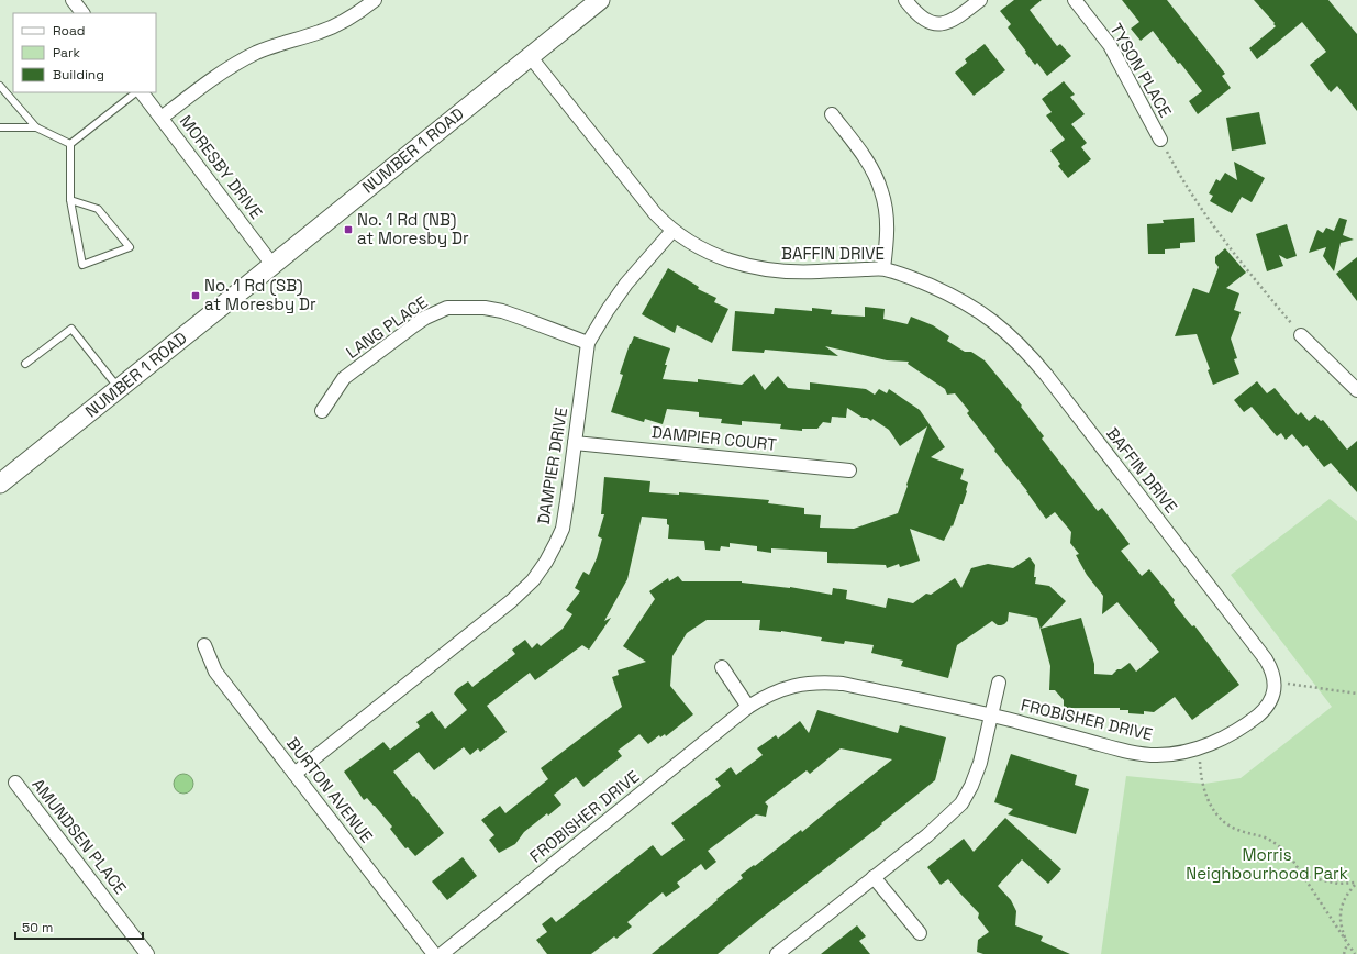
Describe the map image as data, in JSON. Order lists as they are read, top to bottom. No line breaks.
{"streets":{"main road":["NUMBER 1 ROAD"],"street":["TYSON PLACE","MORESBY DRIVE","BAFFIN DRIVE","LANG PLACE","DAMPIER COURT","DAMPIER DRIVE","FROBISHER DRIVE","BURTON AVENUE","AMUNDSEN PLACE"]},"crossings":[["NUMBER 1 ROAD","MORESBY DRIVE"],["NUMBER 1 ROAD","BAFFIN DRIVE"],["BAFFIN DRIVE","DAMPIER DRIVE"],["BAFFIN DRIVE","FROBISHER DRIVE"],["LANG PLACE","DAMPIER DRIVE"],["DAMPIER COURT","DAMPIER DRIVE"],["DAMPIER DRIVE","BURTON AVENUE"]],"parks":["Morris Neighbourhood Park"],"places":{"transit":["No. 1 Rd (NB) at Moresby Dr","No. 1 Rd (SB) at Moresby Dr"]},"legend":["Road","Park","Building"],"scale_bar":"50 m"}
